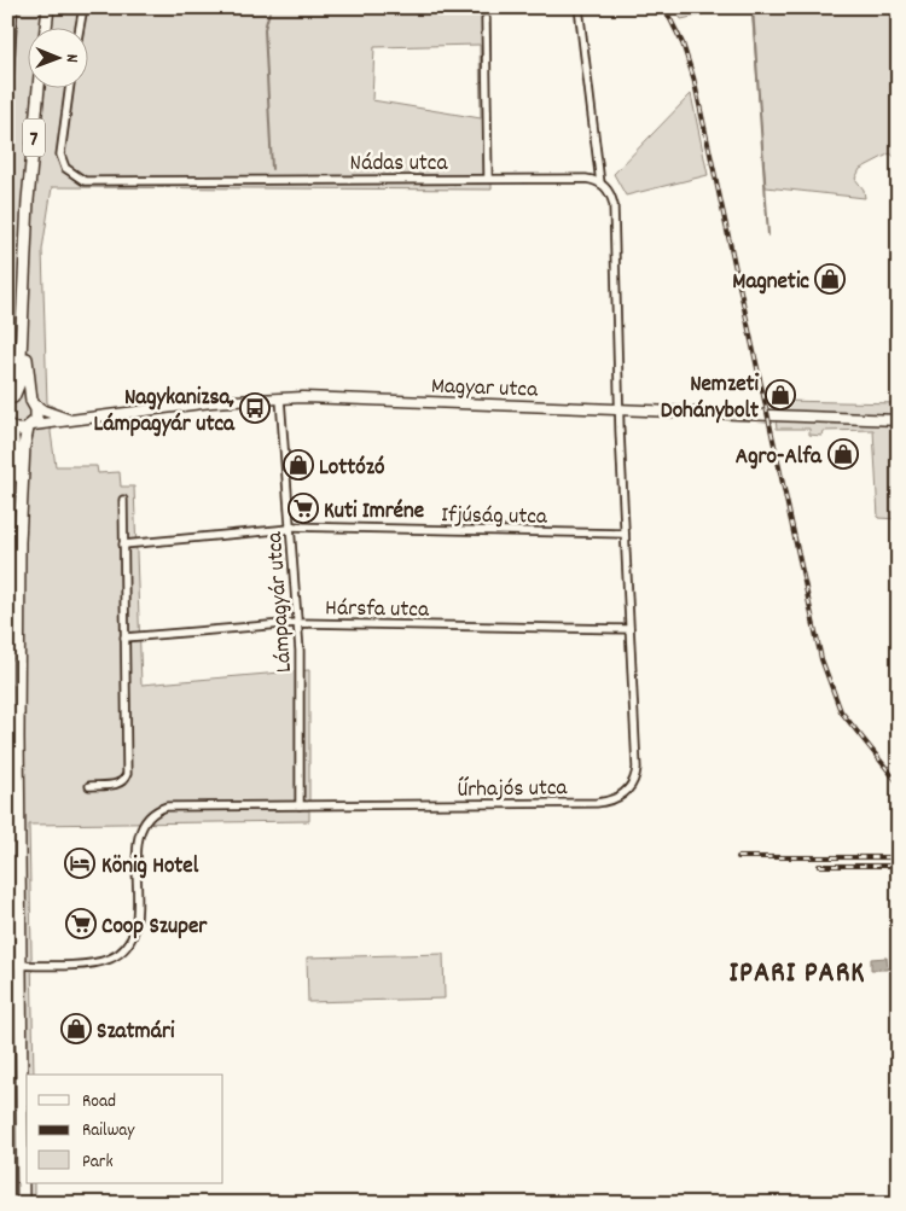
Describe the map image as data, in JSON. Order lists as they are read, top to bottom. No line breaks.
{"streets":{"main road":["7","Magyar utca"],"street":["Nádas utca","Ifjúság utca","Lámpagyár utca","Hársfa utca","Űrhajós utca"]},"crossings":[["7","Magyar utca"],["7","Űrhajós utca"],["Magyar utca","Lámpagyár utca"],["Magyar utca","Űrhajós utca"],["Ifjúság utca","Lámpagyár utca"],["Ifjúság utca","Űrhajós utca"],["Lámpagyár utca","Hársfa utca"],["Lámpagyár utca","Űrhajós utca"],["Hársfa utca","Űrhajós utca"]],"districts":["IPARI PARK"],"places":{"shop":["Magnetic","Nemzeti Dohánybolt","Agro-Alfa","Lottózó","Szatmári"],"bus stop":["Nagykanizsa, Lámpagyár utca"],"supermarket":["Kuti Imréne","Coop Szuper"],"hotel":["König Hotel"]},"legend":["Road","Railway","Park"],"north":"right"}
